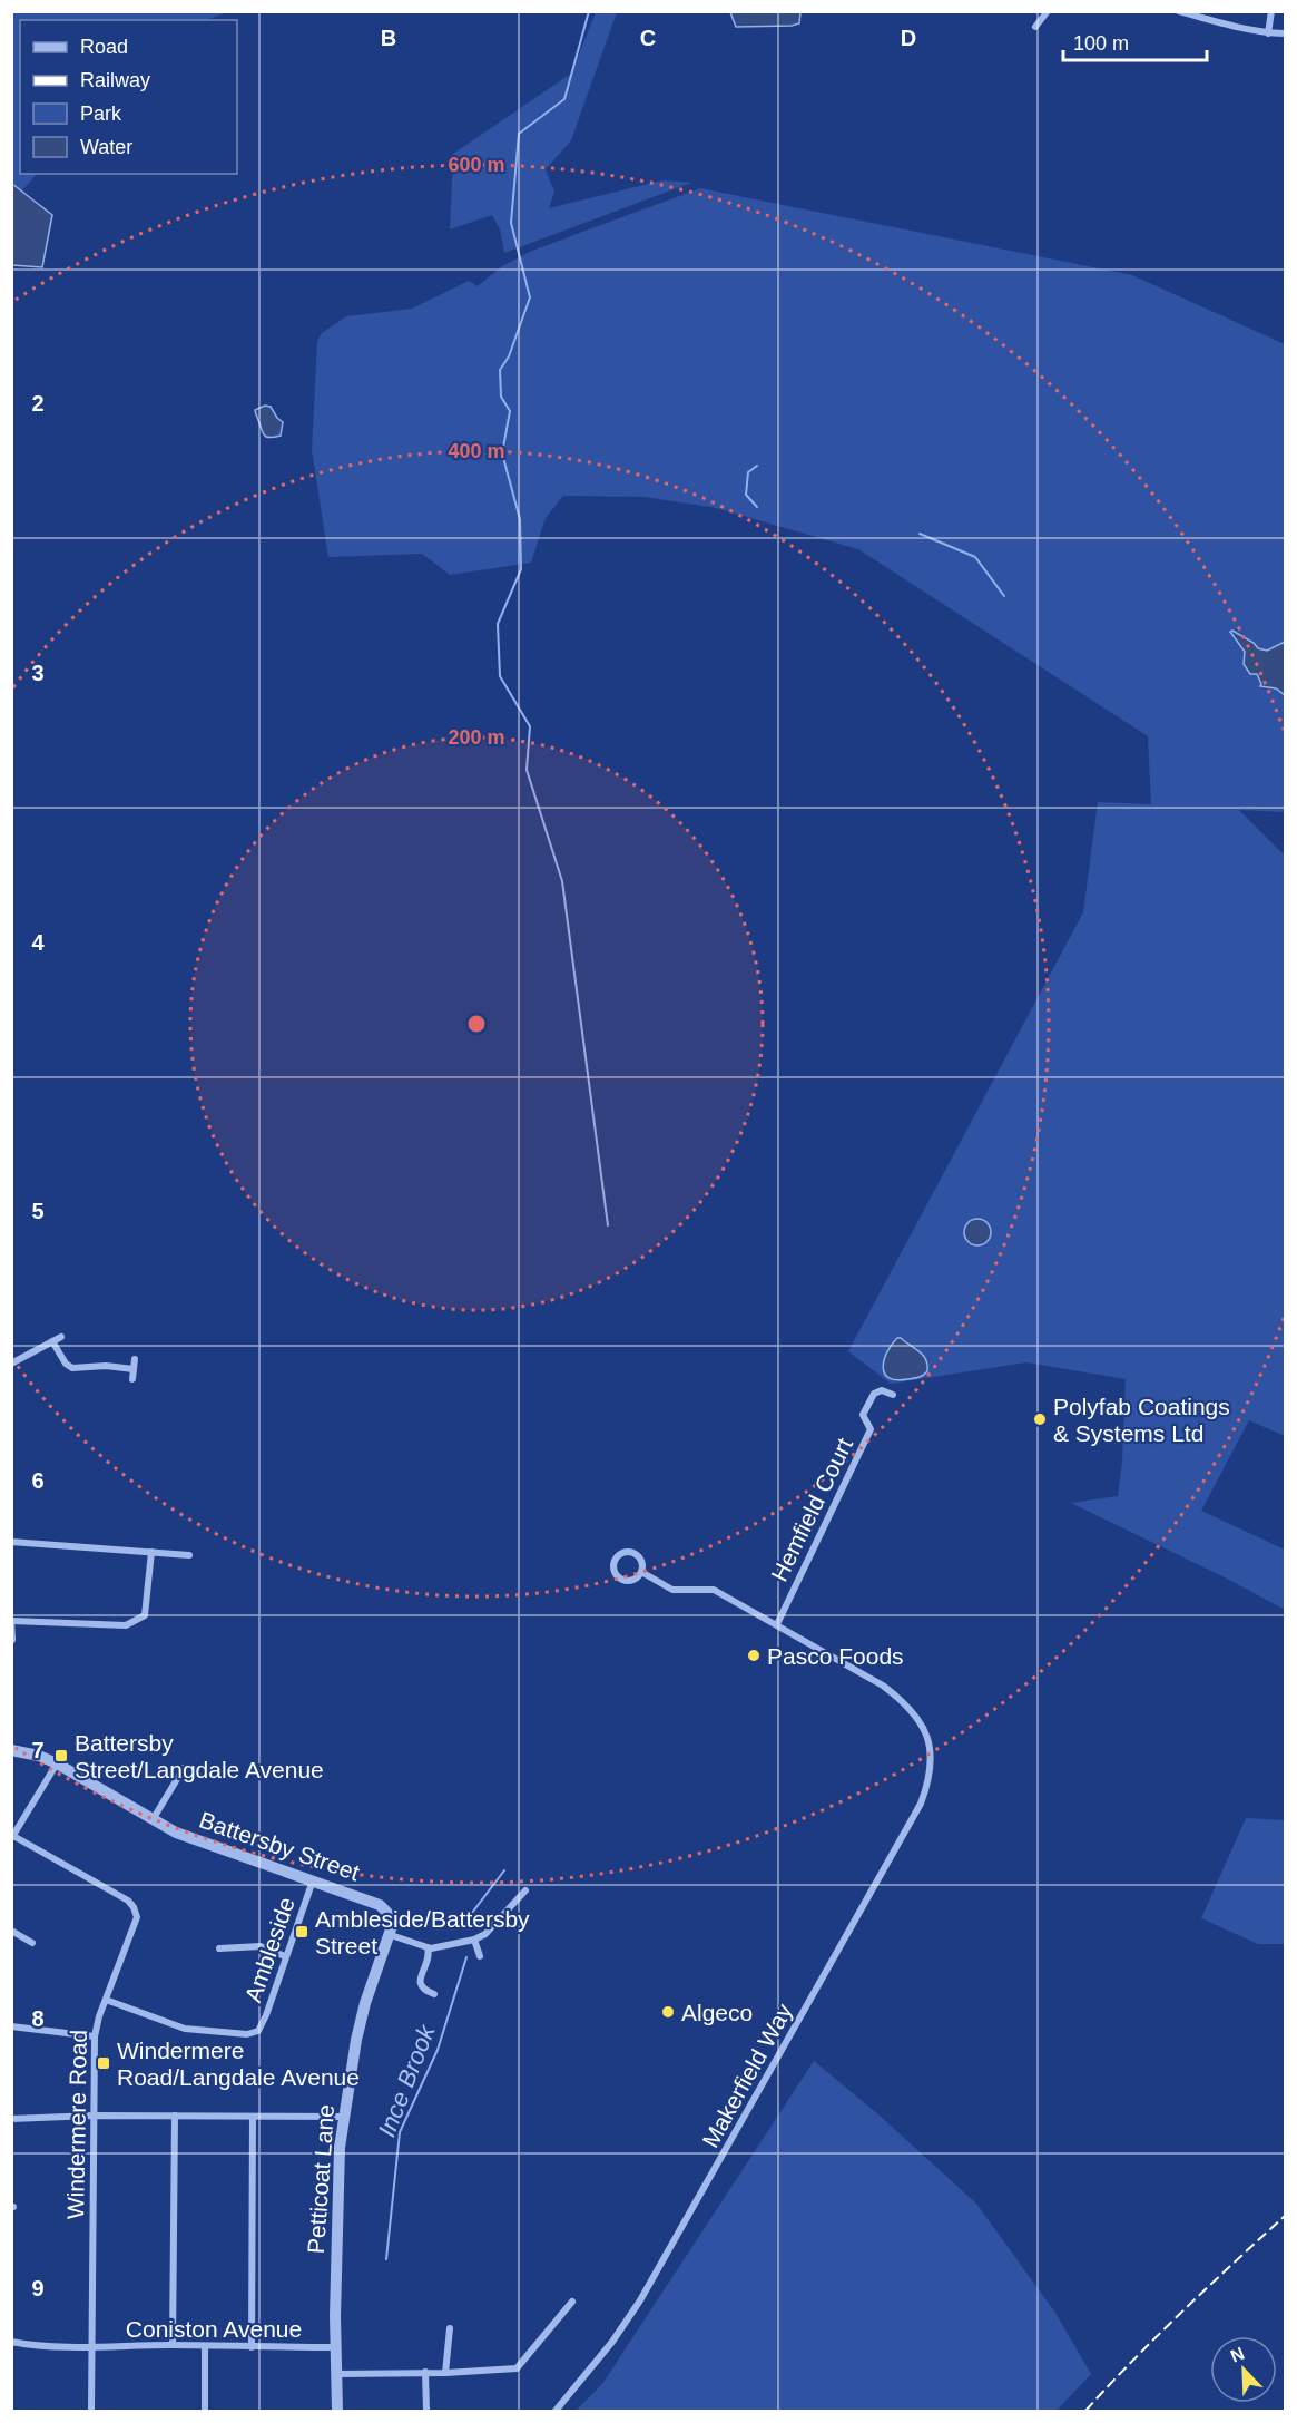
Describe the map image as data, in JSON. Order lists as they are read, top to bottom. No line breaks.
{"streets":{"street":["Hemfield Court","Battersby Street","Ambleside","Makerfield Way","Windermere Road","Petticoat Lane","Coniston Avenue"]},"crossings":[["Hemfield Court","Makerfield Way"],["Battersby Street","Ambleside"],["Battersby Street","Petticoat Lane"],["Ambleside","Windermere Road"],["Windermere Road","Coniston Avenue"],["Petticoat Lane","Coniston Avenue"]],"water":["Ince Brook"],"places":{"other":["Polyfab Coatings & Systems Ltd","Pasco Foods","Algeco"],"transit":["Battersby Street/Langdale Avenue","Ambleside/Battersby Street","Windermere Road/Langdale Avenue"]},"legend":["Road","Railway","Park","Water"],"scale_bar":"100 m","north":"top left","grid":{"columns":["B","C","D"],"rows":["2","3","4","5","6","7","8","9"]},"rings":["600 m","400 m","200 m"]}
